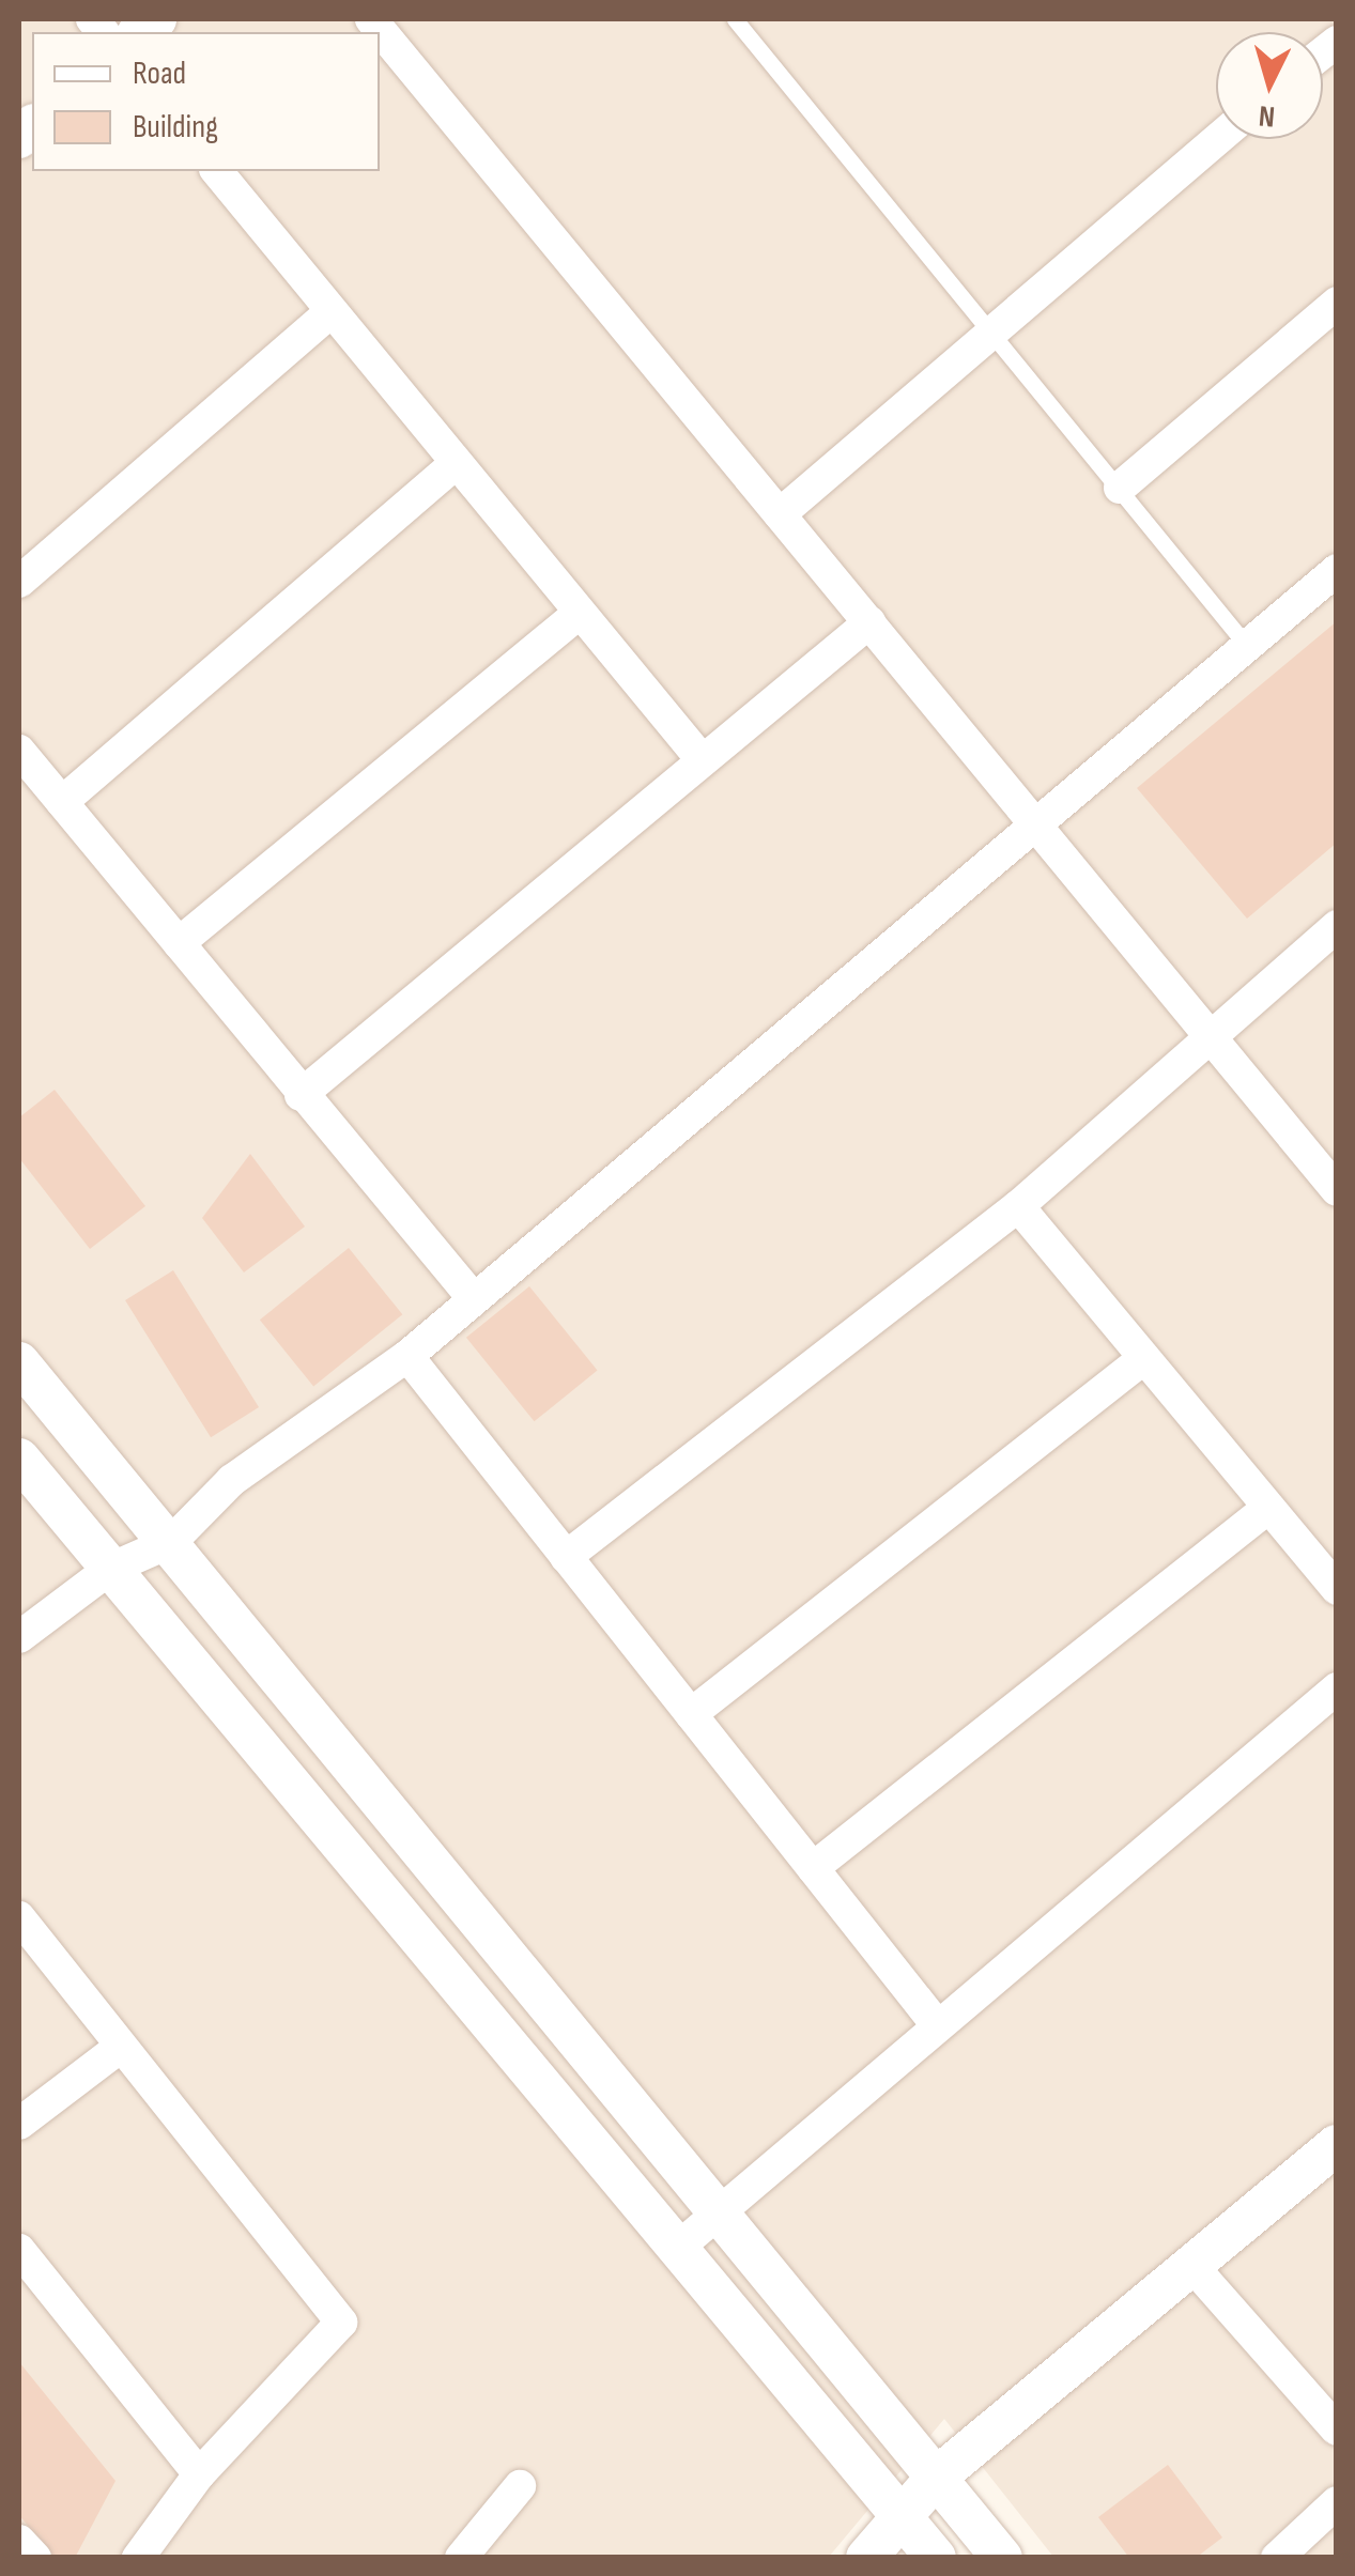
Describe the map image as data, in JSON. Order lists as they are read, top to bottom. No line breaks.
{"legend":["Road","Building"],"north":"bottom"}
